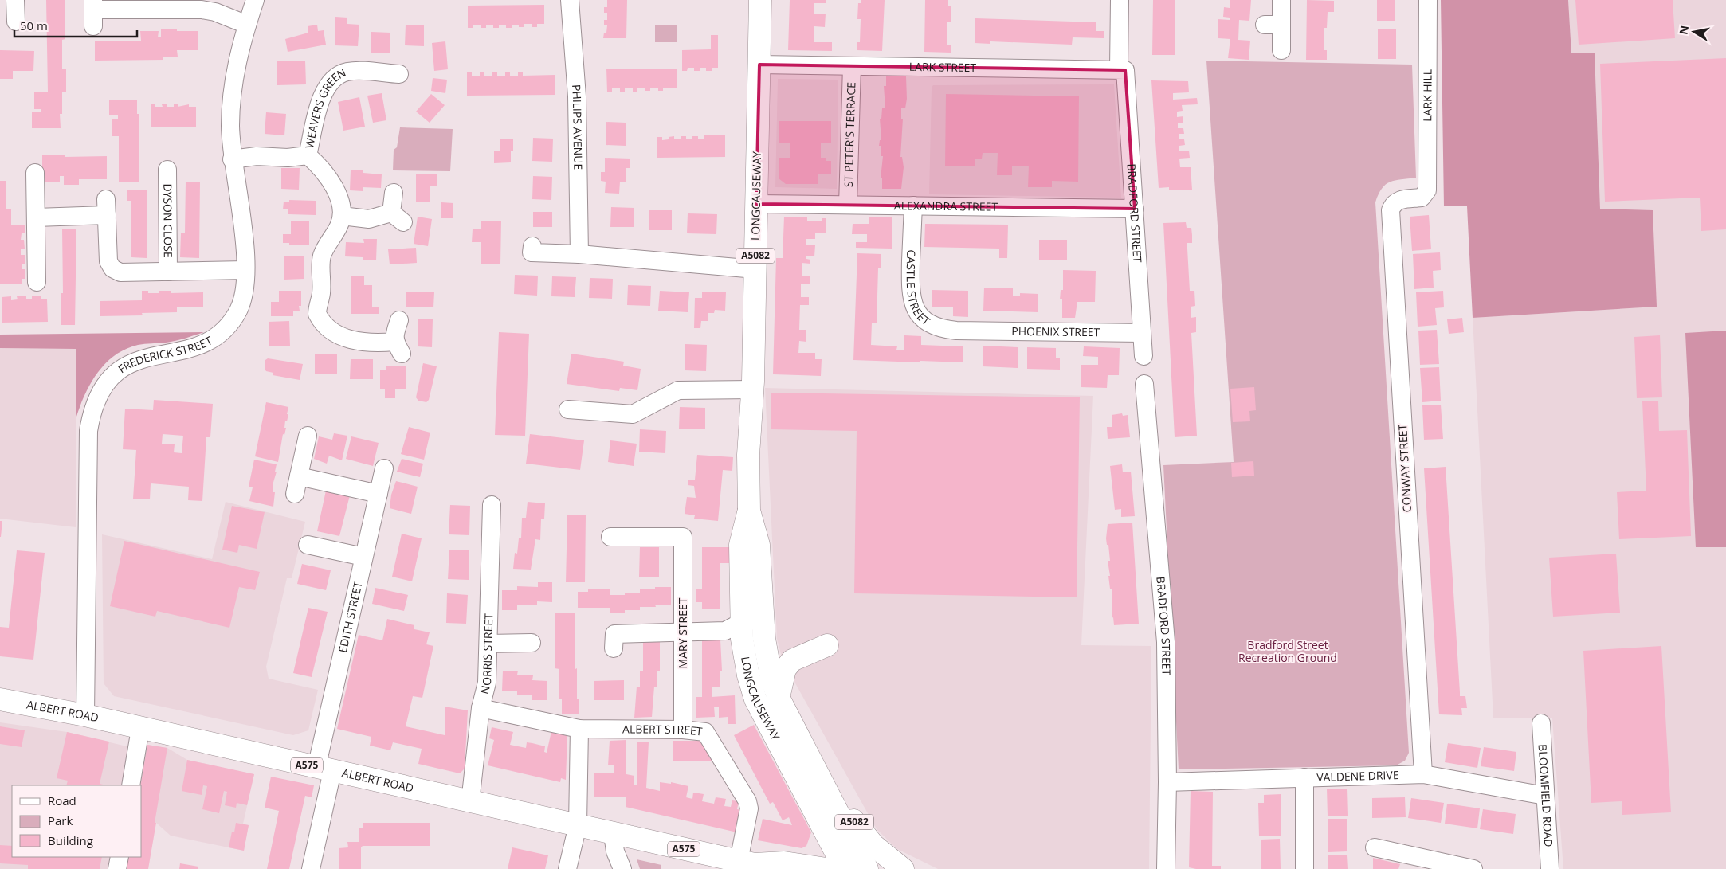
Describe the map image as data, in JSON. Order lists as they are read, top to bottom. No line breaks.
{"streets":{"main road":["LONGCAUSEWAY","A5082","ALBERT ROAD","A575"],"street":["LARK STREET","LARK HILL","WEAVERS GREEN","PHILIPS AVENUE","ST PETER'S TERRACE","ALEXANDRA STREET","BRADFORD STREET","DYSON CLOSE","CASTLE STREET","PHOENIX STREET","FREDERICK STREET","CONWAY STREET","EDITH STREET","MARY STREET","NORRIS STREET","ALBERT STREET","VALDENE DRIVE","BLOOMFIELD ROAD"]},"crossings":[["LARK STREET","ST PETER'S TERRACE"],["LARK STREET","LONGCAUSEWAY"],["LARK STREET","BRADFORD STREET"],["LARK HILL","CONWAY STREET"],["WEAVERS GREEN","FREDERICK STREET"],["ST PETER'S TERRACE","ALEXANDRA STREET"],["LONGCAUSEWAY","ALEXANDRA STREET"],["LONGCAUSEWAY","A5082"],["ALEXANDRA STREET","BRADFORD STREET"],["ALEXANDRA STREET","CASTLE STREET"],["BRADFORD STREET","PHOENIX STREET"],["BRADFORD STREET","VALDENE DRIVE"],["DYSON CLOSE","FREDERICK STREET"],["CASTLE STREET","PHOENIX STREET"],["FREDERICK STREET","ALBERT ROAD"],["CONWAY STREET","VALDENE DRIVE"],["EDITH STREET","ALBERT ROAD"],["MARY STREET","ALBERT STREET"],["NORRIS STREET","ALBERT ROAD"],["NORRIS STREET","ALBERT STREET"],["ALBERT ROAD","ALBERT STREET"],["VALDENE DRIVE","BLOOMFIELD ROAD"]],"parks":["Bradford Street Recreation Ground"],"legend":["Road","Park","Building"],"scale_bar":"50 m","north":"left"}
